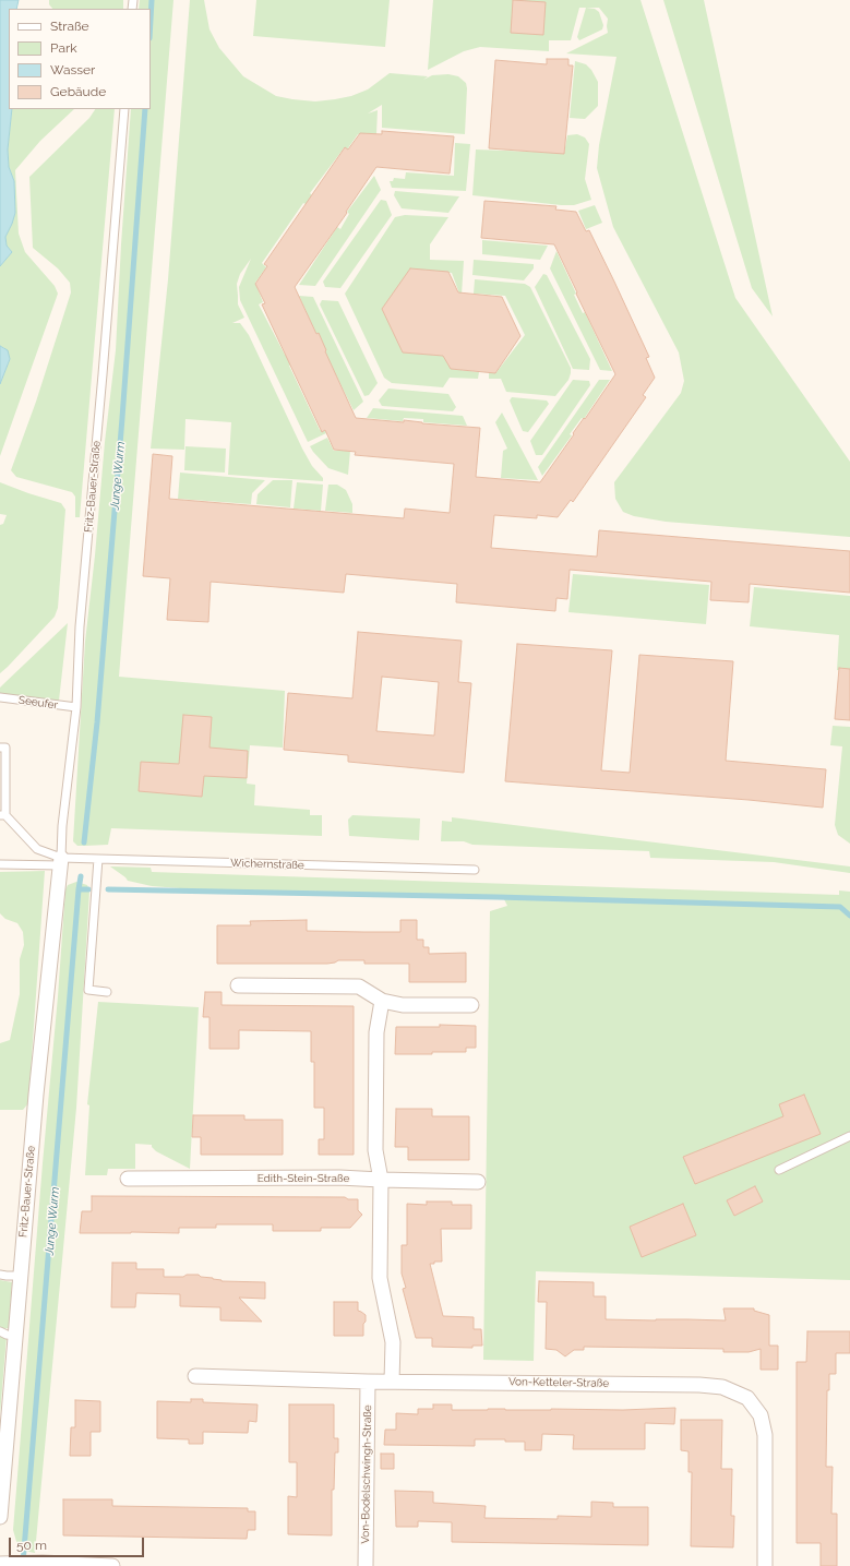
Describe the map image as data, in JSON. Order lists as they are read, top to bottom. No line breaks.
{"streets":{"street":["Fritz-Bauer-Straße","Edith-Stein-Straße","Von-Ketteler-Straße","Von-Bodelschwingh-Straße"],"lane":["Seeufer","Wichernstraße"]},"crossings":[["Fritz-Bauer-Straße","Seeufer"],["Fritz-Bauer-Straße","Wichernstraße"],["Von-Ketteler-Straße","Von-Bodelschwingh-Straße"]],"water":["Junge Wurm"],"legend":["Straße","Park","Wasser","Gebäude"],"scale_bar":"50 m"}
